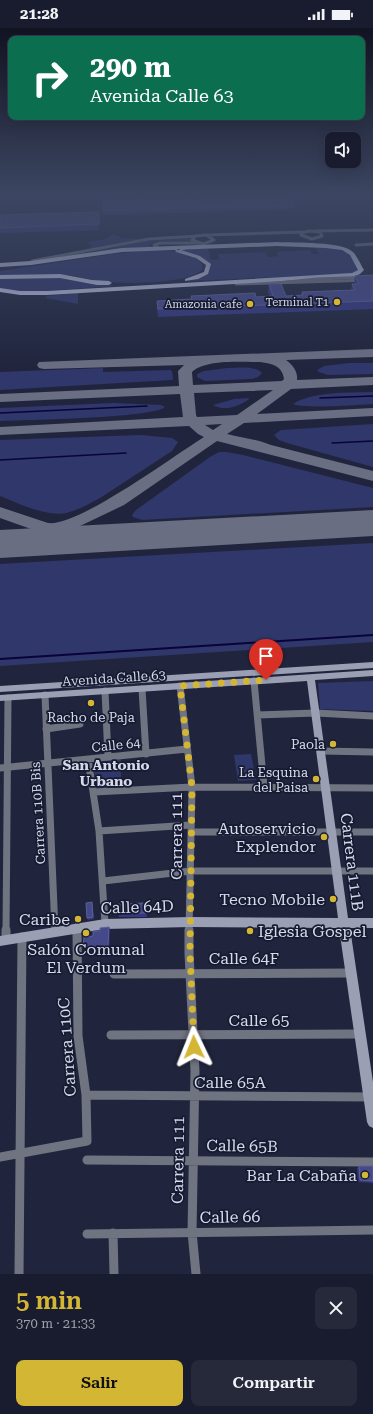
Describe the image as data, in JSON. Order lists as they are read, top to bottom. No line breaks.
{"streets":{"main road":["Avenida Calle 63","Carrera 111B","Calle 64D"],"street":["Calle 64","Carrera 110B Bis","Carrera 111","Calle 64F","Calle 65","Carrera 110C","Calle 65A","Calle 65B","Calle 66"]},"crossings":[["Avenida Calle 63","Carrera 110B Bis"],["Avenida Calle 63","Carrera 111"],["Avenida Calle 63","Carrera 111B"],["Calle 64","Carrera 110B Bis"],["Calle 64","Carrera 111"],["Carrera 110B Bis","Calle 64D"],["Carrera 111","Calle 64D"],["Carrera 111","Calle 64F"],["Carrera 111","Calle 65"],["Carrera 111","Calle 65A"],["Carrera 111","Calle 65B"],["Carrera 111","Calle 66"],["Carrera 111B","Calle 64D"],["Carrera 111B","Calle 64F"],["Carrera 111B","Calle 65"],["Carrera 111B","Calle 65A"],["Calle 64D","Carrera 110C"],["Carrera 110C","Calle 65A"]],"districts":["San Antonio Urbano"],"places":["Terminal T1","Amazonia cafe","Racho de Paja","Paola","La Esquina del Paisa","Autoservicio Explendor","Tecno Mobile","Caribe","Iglesia Gospel","Salón Comunal El Verdum","Bar La Cabaña"],"page":{"status":"21:28","turn":["290 m","Avenida Calle 63"],"heading":["5 min","370 m · 21:33"],"buttons":["Salir","Compartir"]}}
